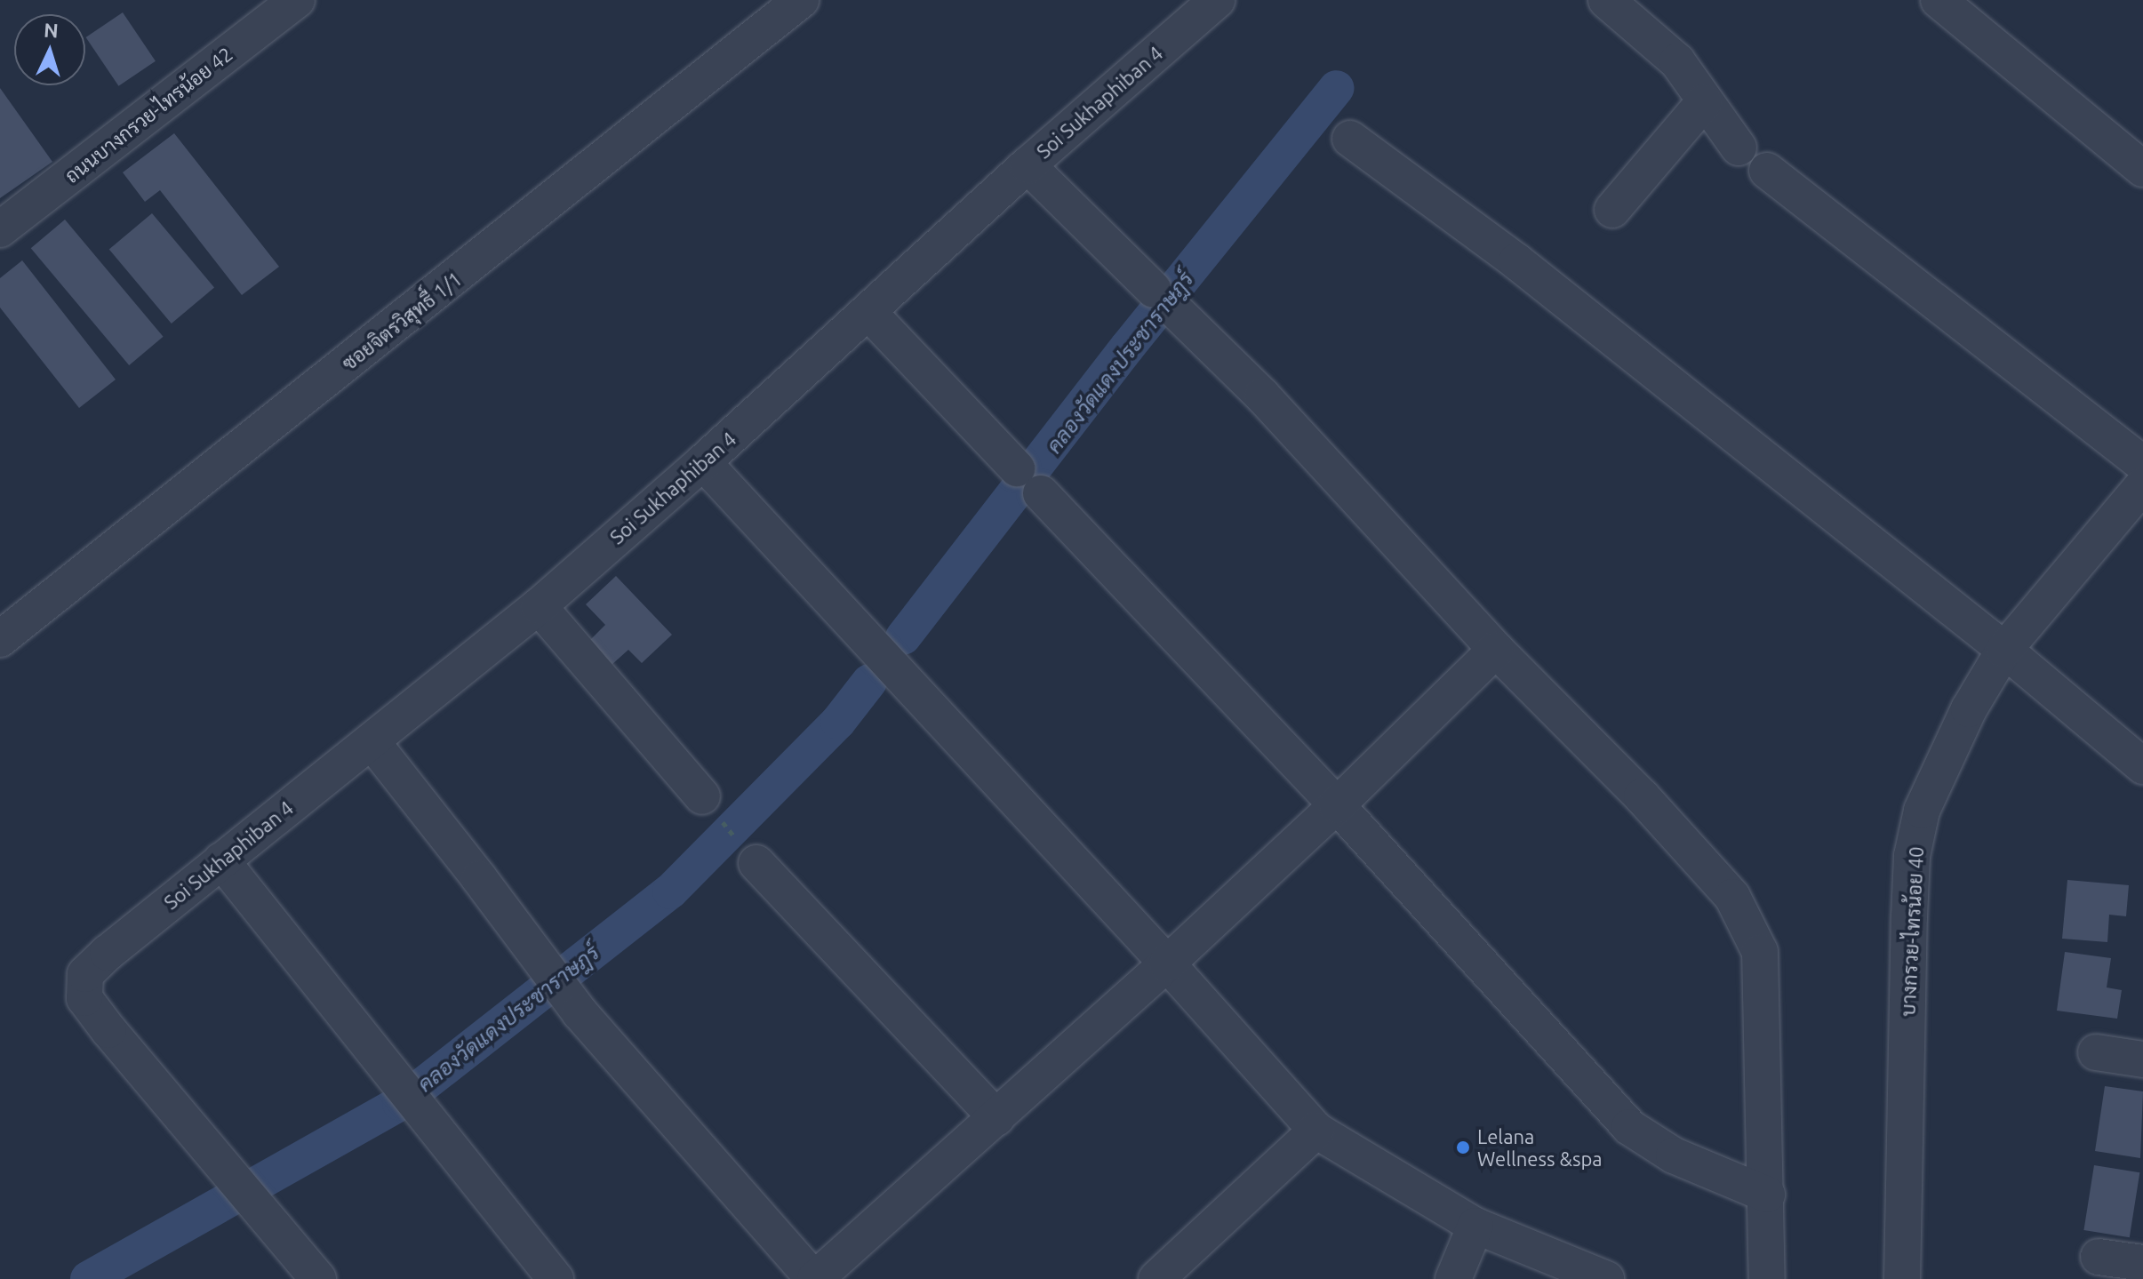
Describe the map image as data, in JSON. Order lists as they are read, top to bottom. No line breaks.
{"streets":{"street":["Soi Sukhaphiban 4","ถนนบางกรวย-ไทรน้อย 42","ซอยจิตรวิสุทธื์ 1/1","บางกรวย-ไทรน้อย 40"]},"water":["คลองวัดแดงประชาราษฎร์"],"places":["Lelana Wellness &spa"],"north":"top"}
